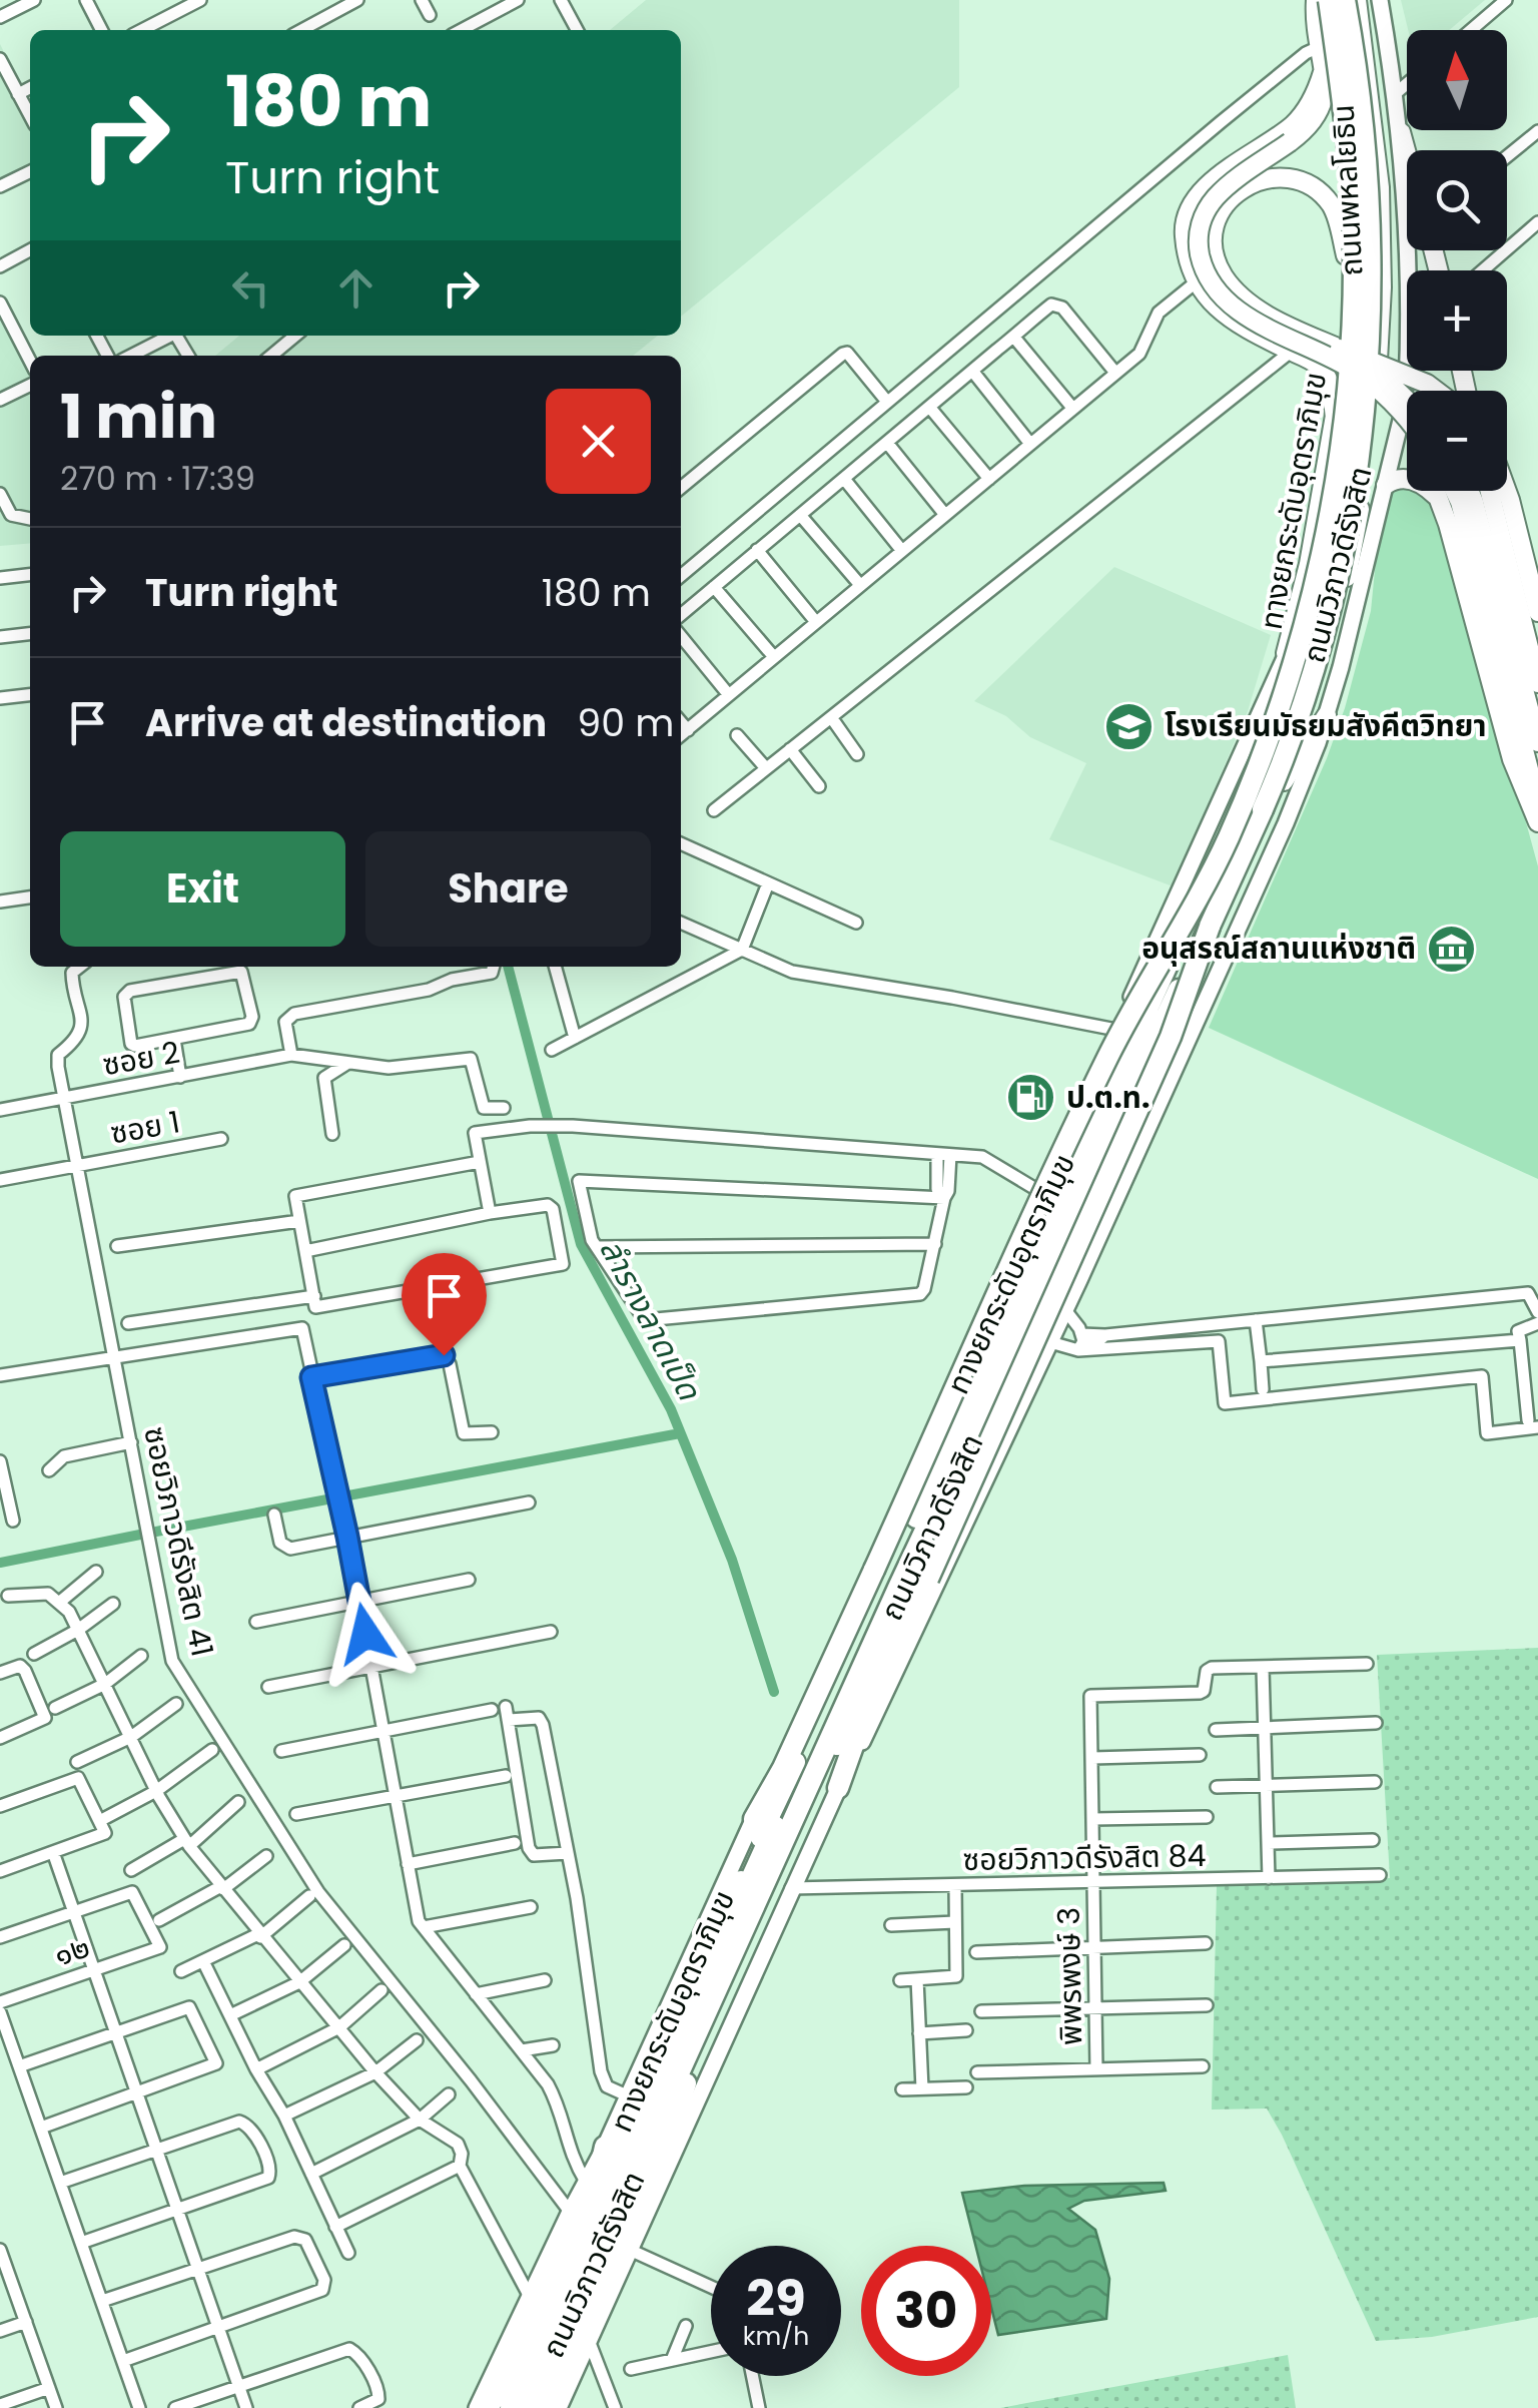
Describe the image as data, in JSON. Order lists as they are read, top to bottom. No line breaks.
{"streets":{"highway":["ทางยกระดับอุตราภิมุข"],"main road":["ถนนพหลโยธิน","ถนนวิภาวดีรังสิต"],"street":["ซอย 2","ซอย 1","ซอยวิภาวดีรังสิต 41","ซอยวิภาวดีรังสิต 84","๑๒","พิพรพงษ์ 3"]},"crossings":[["ถนนพหลโยธิน","ถนนวิภาวดีรังสิต"],["ถนนวิภาวดีรังสิต","ซอยวิภาวดีรังสิต 41"],["ถนนวิภาวดีรังสิต","ซอยวิภาวดีรังสิต 84"],["ซอย 2","ซอยวิภาวดีรังสิต 41"],["ซอย 1","ซอยวิภาวดีรังสิต 41"],["ซอยวิภาวดีรังสิต 84","พิพรพงษ์ 3"]],"water":["ลำรางลาดเป็ด"],"places":{"school or university":["โรงเรียนมัธยมสังคีตวิทยา"],"museum":["อนุสรณ์สถานแห่งชาติ"],"fuel station":["ป.ต.ท."]},"north":"top","page":{"map_buttons":["+","−"],"turn":["180 m","Turn right"],"heading":["1 min","270 m · 17:39"],"list":[{"name":"Turn right","value":"180 m"},{"name":"Arrive at destination","value":"90 m"}],"buttons":["Exit","Share"],"speed":"29 km/h","limit":"30"}}
